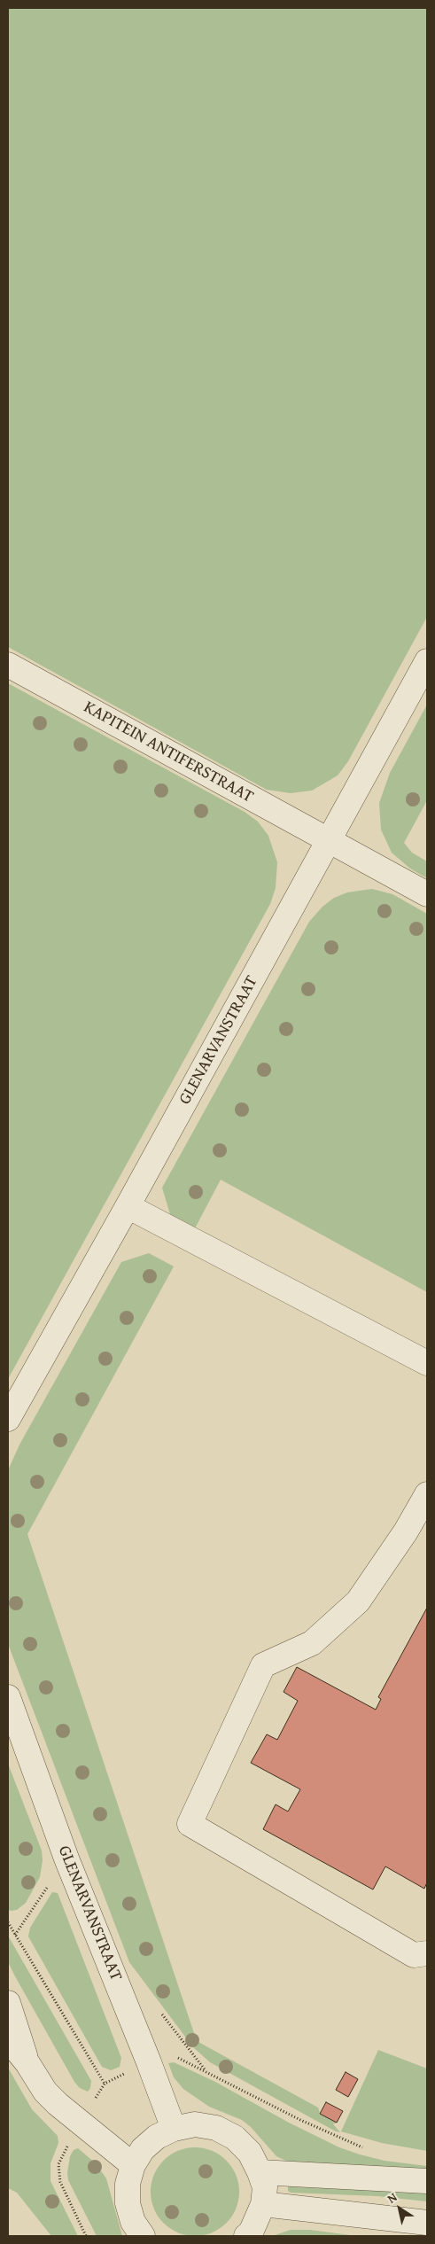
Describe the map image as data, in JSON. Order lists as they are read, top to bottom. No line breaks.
{"streets":{"street":["KAPITEIN ANTIFERSTRAAT","GLENARVANSTRAAT"]},"crossings":[["KAPITEIN ANTIFERSTRAAT","GLENARVANSTRAAT"]],"north":"top left"}
